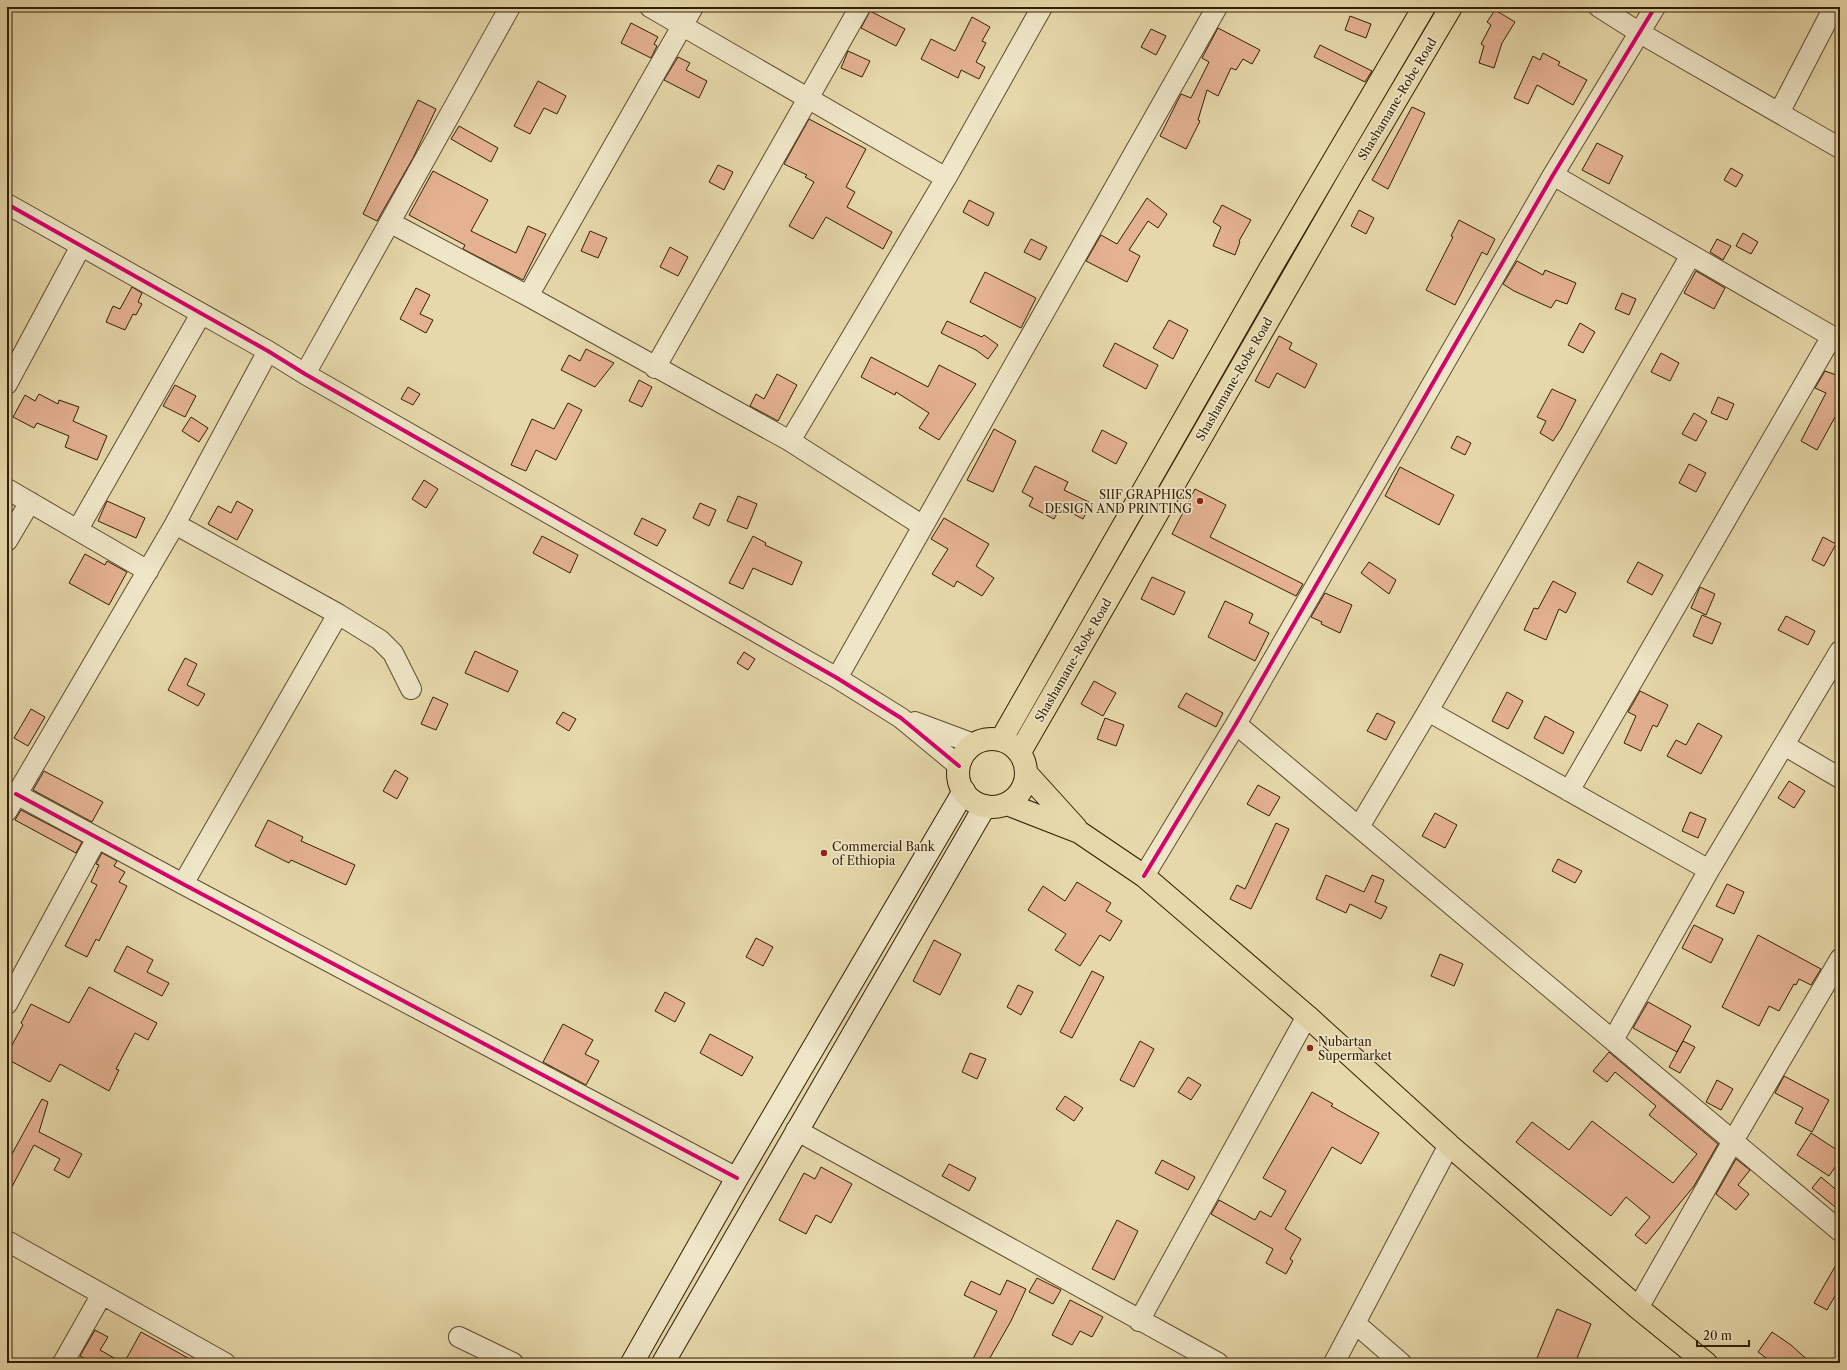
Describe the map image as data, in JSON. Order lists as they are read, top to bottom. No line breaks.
{"streets":{"main road":["Shashamane-Robe Road"]},"places":["SIIF GRAPHICS DESIGN AND PRINTING","Commercial Bank of Ethiopia","Nubartan Supermarket"],"scale_bar":"20 m"}
